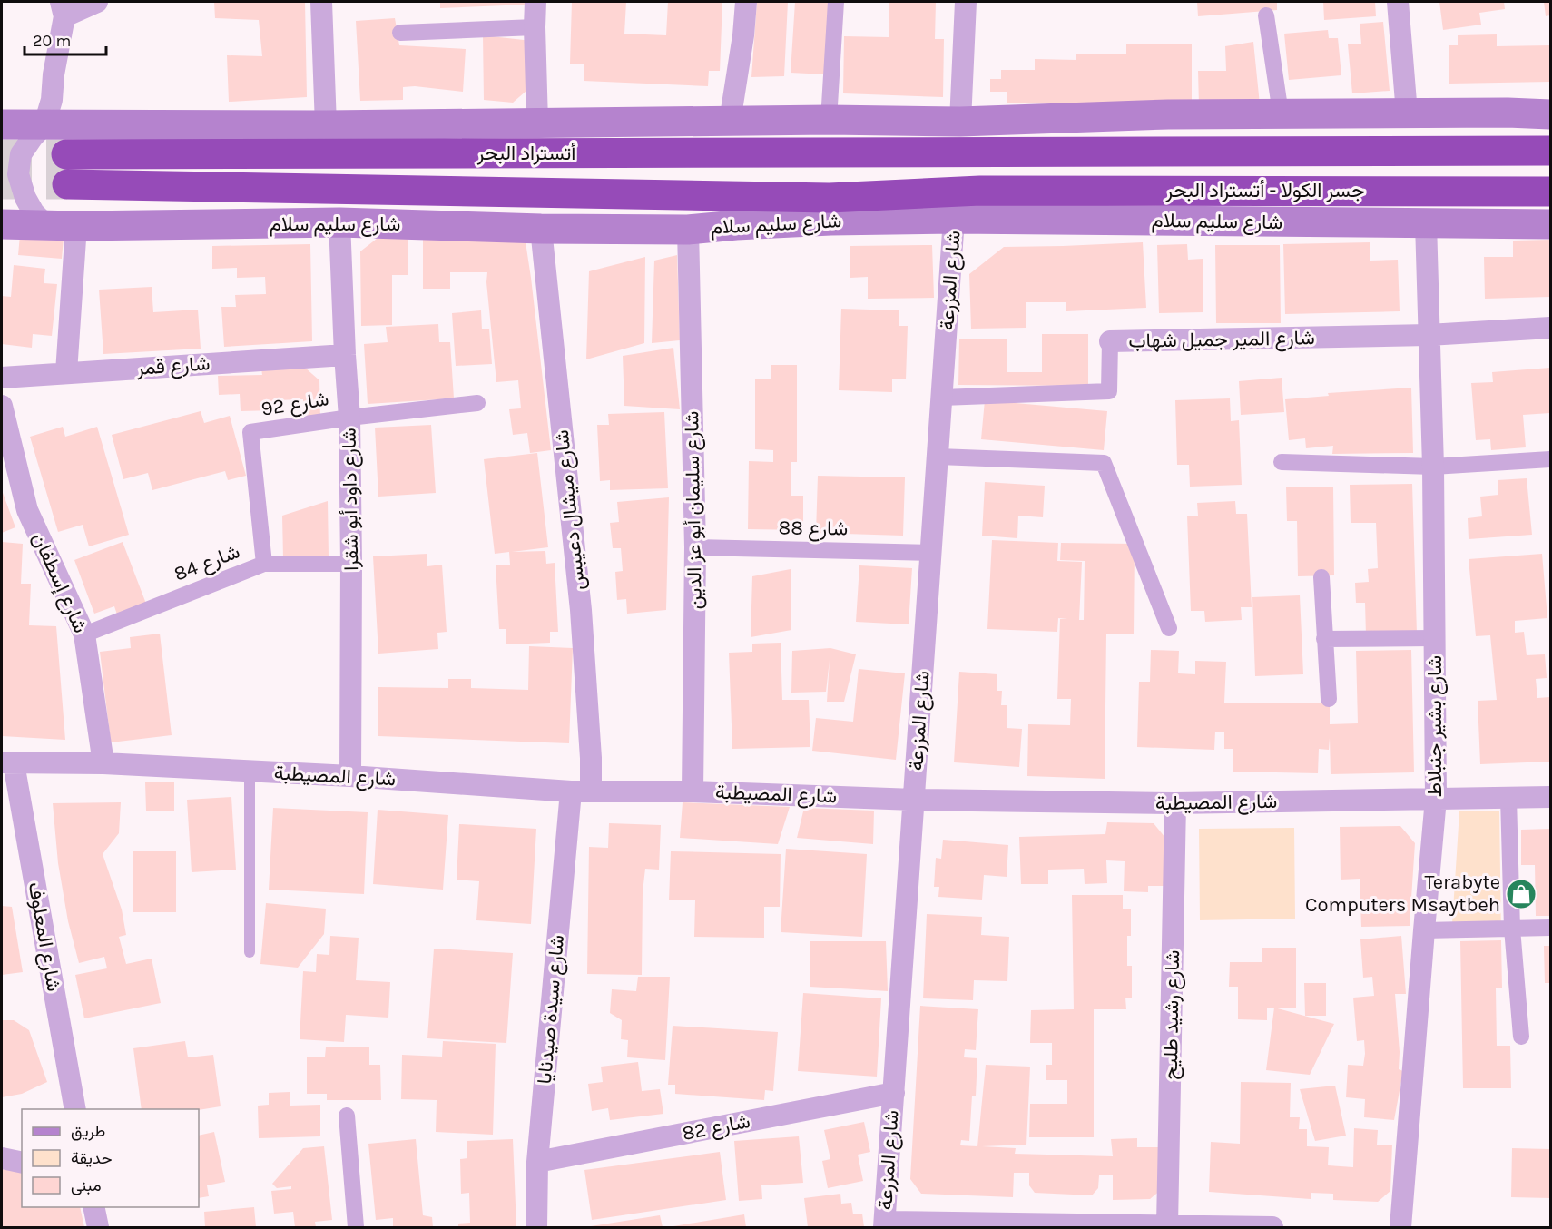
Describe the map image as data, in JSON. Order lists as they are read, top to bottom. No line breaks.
{"streets":{"highway":["أتستراد البحر","جسر الكولا - أتستراد البحر"],"main road":["شارع سليم سلام"],"street":["شارع المزرعة","شارع المير جميل شهاب","شارع قمر","شارع 92","شارع داود أبو شقرا","شارع ميشال دعيبس","شارع سليمان أبو عز الدين","شارع 88","شارع 84","شارع إسطفان","شارع بشير جنبلاط","شارع المصيطبة","شارع المعلوف","شارع سيدة صيدنايا","شارع رشيد طليح","شارع 82"]},"crossings":[["أتستراد البحر","جسر الكولا - أتستراد البحر"],["أتستراد البحر","شارع سليم سلام"],["شارع سليم سلام","شارع المزرعة"],["شارع سليم سلام","شارع داود أبو شقرا"],["شارع سليم سلام","شارع ميشال دعيبس"],["شارع سليم سلام","شارع سليمان أبو عز الدين"],["شارع سليم سلام","شارع بشير جنبلاط"],["شارع المزرعة","شارع المير جميل شهاب"],["شارع المزرعة","شارع 88"],["شارع المزرعة","شارع المصيطبة"],["شارع المزرعة","شارع 82"],["شارع المير جميل شهاب","شارع بشير جنبلاط"],["شارع قمر","شارع داود أبو شقرا"],["شارع 92","شارع داود أبو شقرا"],["شارع 92","شارع 84"],["شارع داود أبو شقرا","شارع 84"],["شارع داود أبو شقرا","شارع المصيطبة"],["شارع ميشال دعيبس","شارع المصيطبة"],["شارع ميشال دعيبس","شارع سيدة صيدنايا"],["شارع سليمان أبو عز الدين","شارع 88"],["شارع سليمان أبو عز الدين","شارع المصيطبة"],["شارع 84","شارع إسطفان"],["شارع إسطفان","شارع المصيطبة"],["شارع بشير جنبلاط","شارع المصيطبة"],["شارع المصيطبة","شارع المعلوف"],["شارع المصيطبة","شارع سيدة صيدنايا"],["شارع المصيطبة","شارع رشيد طليح"],["شارع سيدة صيدنايا","شارع 82"]],"places":{"shop":["Terabyte Computers Msaytbeh"]},"legend":["طريق","حديقة","مبنى"],"scale_bar":"20 m"}
